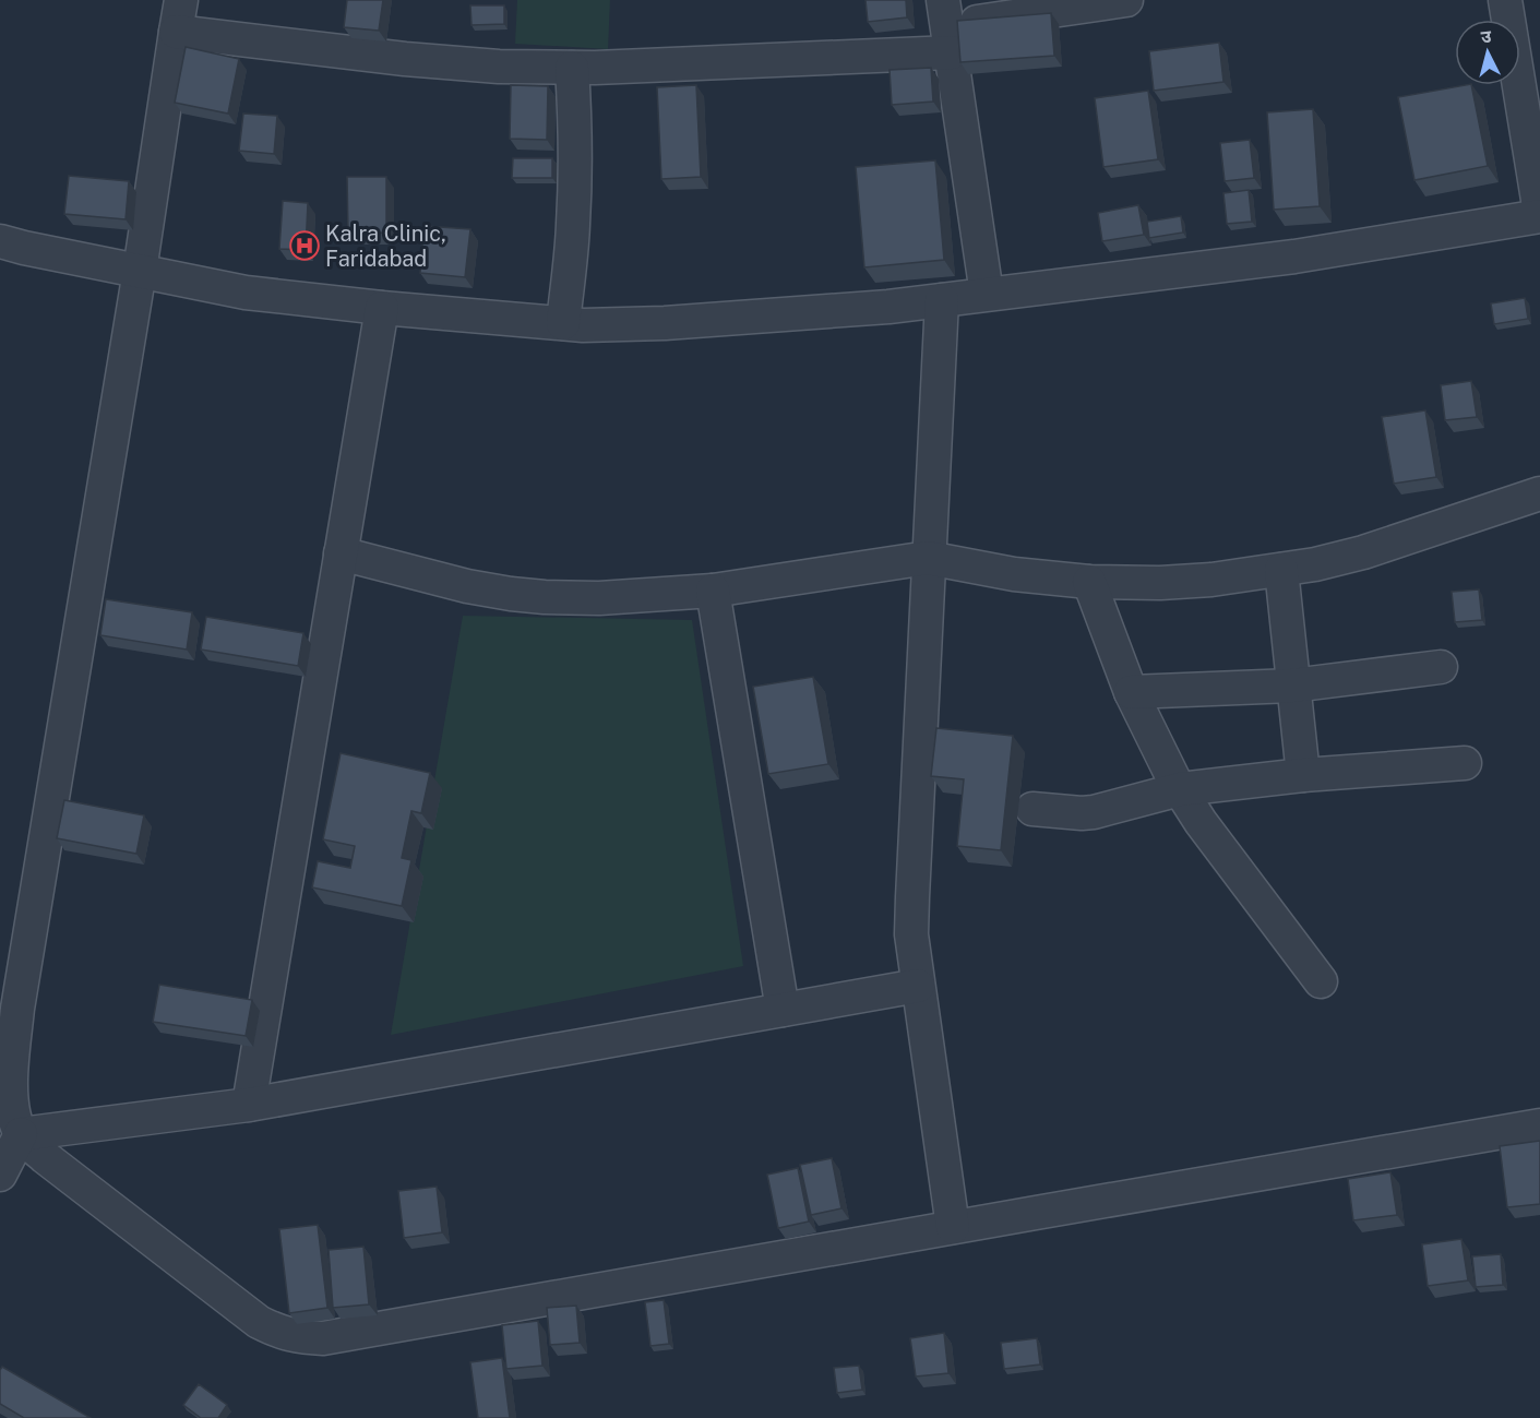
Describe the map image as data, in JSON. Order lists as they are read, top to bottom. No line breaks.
{"places":{"hospital":["Kalra Clinic, Faridabad"]},"north":"top"}
